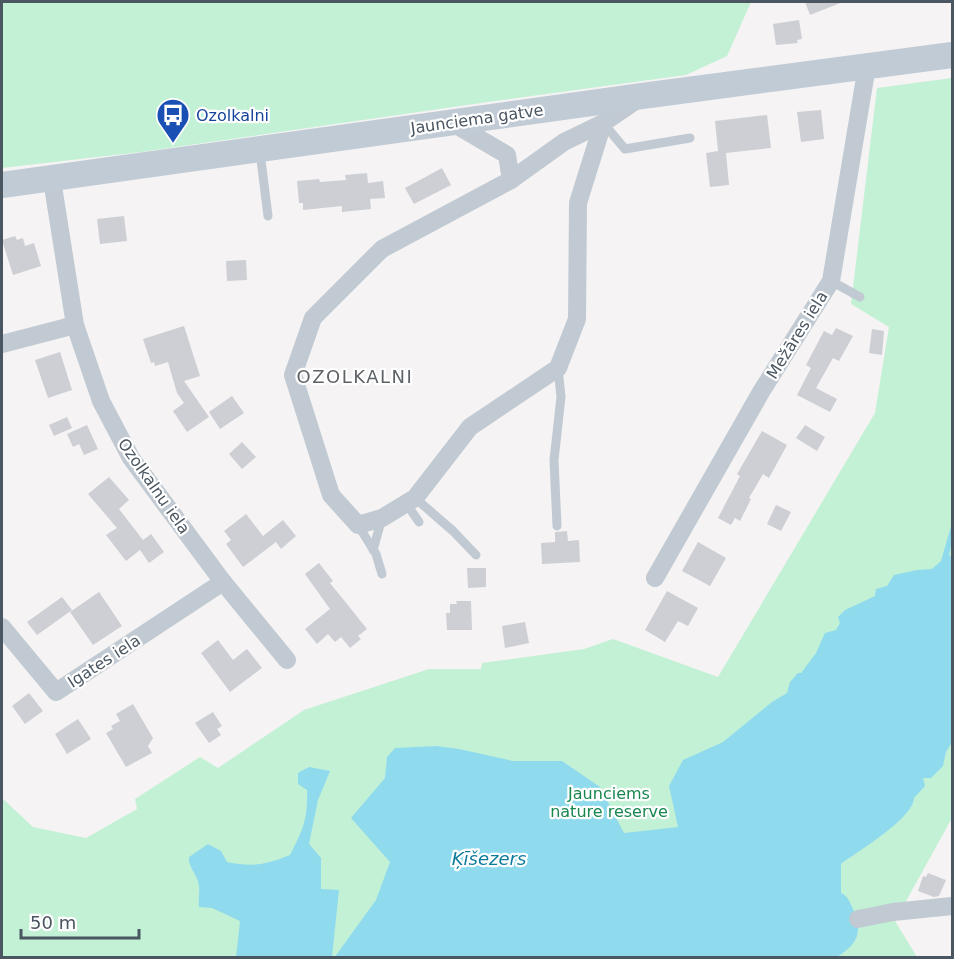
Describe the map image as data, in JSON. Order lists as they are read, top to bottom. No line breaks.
{"streets":{"main road":["Jaunciema gatve"],"street":["Mežāres iela","Ozolkalnu iela","Igates iela"]},"crossings":[["Jaunciema gatve","Mežāres iela"],["Jaunciema gatve","Ozolkalnu iela"],["Ozolkalnu iela","Igates iela"]],"districts":["OZOLKALNI"],"water":["Ķīšezers"],"parks":["Jaunciems nature reserve"],"places":{"bus stop":["Ozolkalni"]},"scale_bar":"50 m"}
